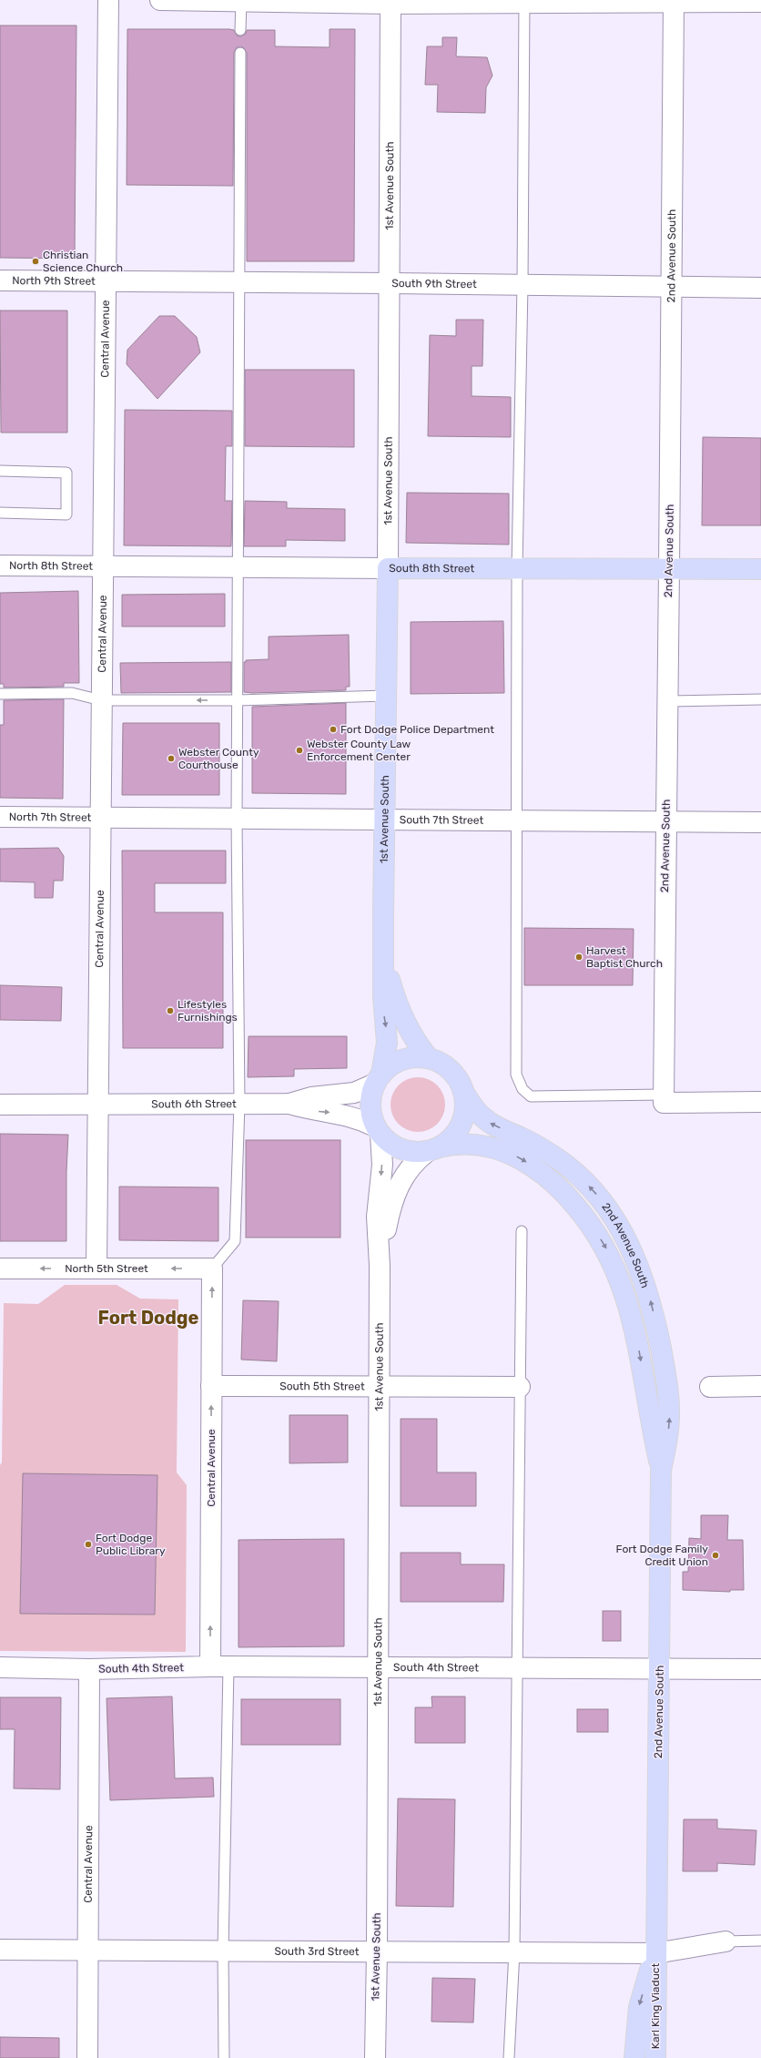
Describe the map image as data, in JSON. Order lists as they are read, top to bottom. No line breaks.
{"streets":{"main road":["1st Avenue South","2nd Avenue South","North 9th Street","South 9th Street","Central Avenue","North 8th Street","South 8th Street","North 7th Street","South 7th Street","South 6th Street","North 5th Street","South 5th Street","South 4th Street","South 3rd Street","Karl King Viaduct"]},"crossings":[["1st Avenue South","2nd Avenue South"],["1st Avenue South","South 9th Street"],["1st Avenue South","South 8th Street"],["1st Avenue South","South 7th Street"],["1st Avenue South","South 6th Street"],["1st Avenue South","South 5th Street"],["1st Avenue South","South 4th Street"],["1st Avenue South","South 3rd Street"],["2nd Avenue South","South 9th Street"],["2nd Avenue South","South 8th Street"],["2nd Avenue South","South 7th Street"],["2nd Avenue South","South 6th Street"],["2nd Avenue South","South 4th Street"],["2nd Avenue South","South 3rd Street"],["2nd Avenue South","Karl King Viaduct"],["North 9th Street","South 9th Street"],["North 9th Street","Central Avenue"],["South 9th Street","Central Avenue"],["Central Avenue","North 8th Street"],["Central Avenue","South 8th Street"],["Central Avenue","North 7th Street"],["Central Avenue","South 7th Street"],["Central Avenue","South 6th Street"],["Central Avenue","North 5th Street"],["Central Avenue","South 5th Street"],["Central Avenue","South 4th Street"],["Central Avenue","South 3rd Street"],["North 8th Street","South 8th Street"],["North 7th Street","South 7th Street"],["South 3rd Street","Karl King Viaduct"]],"one_way":["North 5th Street"],"districts":["Fort Dodge"],"places":["Christian Science Church","Fort Dodge Police Department","Webster County Law Enforcement Center","Webster County Courthouse","Harvest Baptist Church","Lifestyles Furnishings","Fort Dodge Public Library","Fort Dodge Family Credit Union"]}
